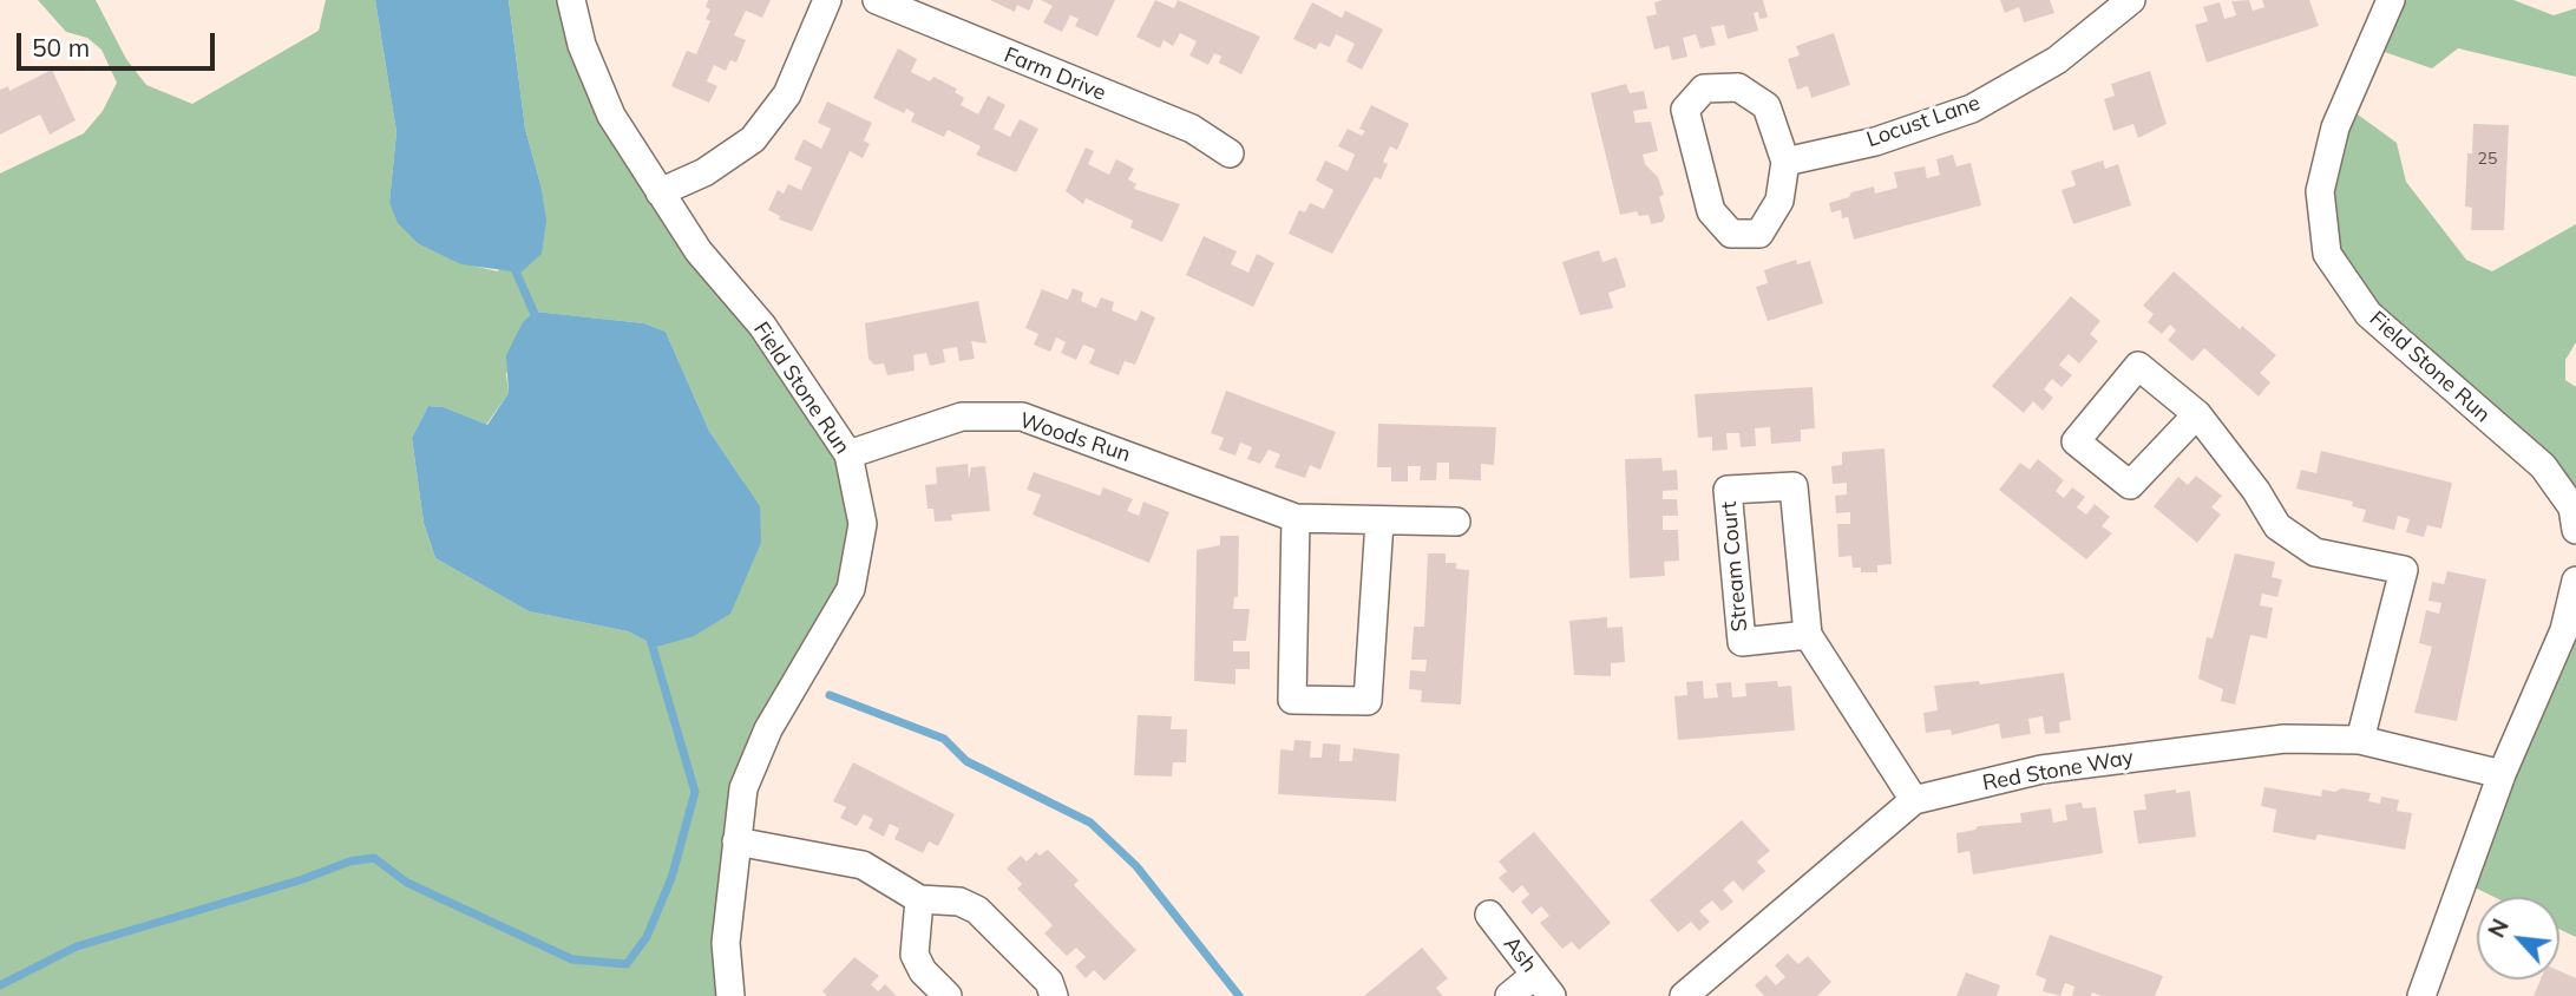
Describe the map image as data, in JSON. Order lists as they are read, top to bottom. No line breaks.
{"streets":{"street":["Farm Drive","Locust Lane","Field Stone Run","Woods Run","Stream Court","Red Stone Way","Ash"]},"crossings":[["Field Stone Run","Woods Run"],["Stream Court","Red Stone Way"]],"house_numbers":["25"],"scale_bar":"50 m","north":"top left"}
